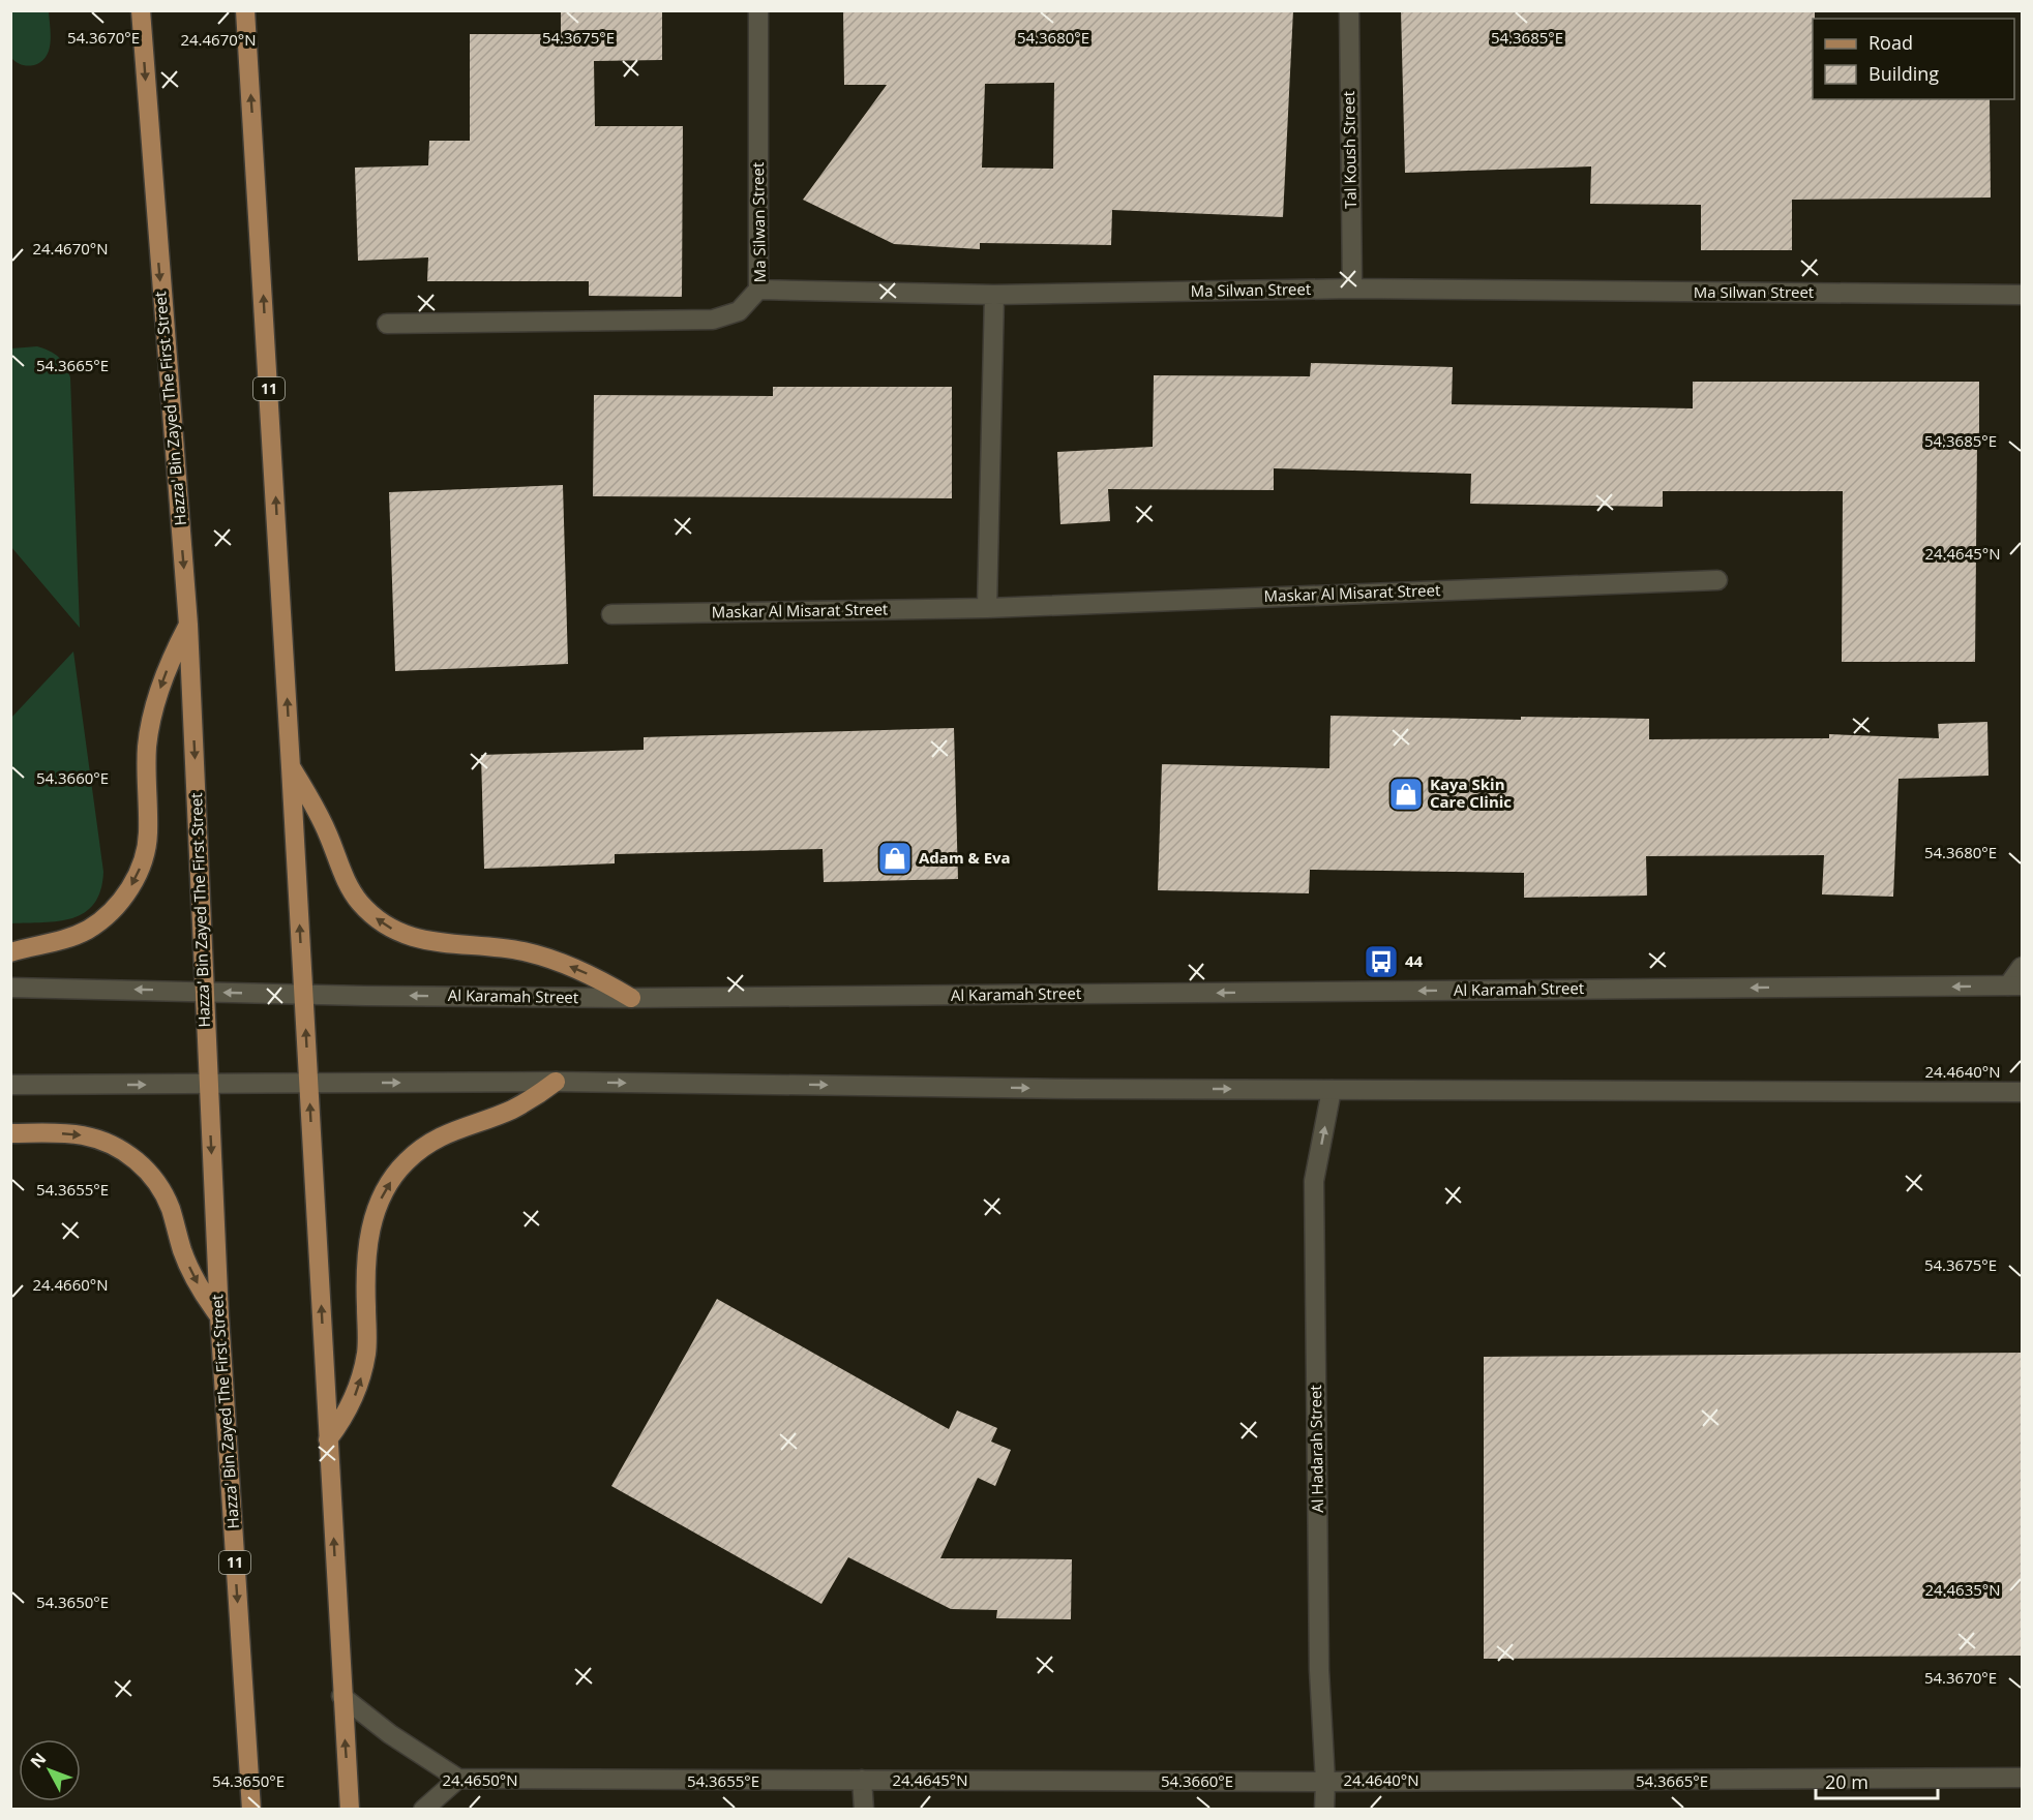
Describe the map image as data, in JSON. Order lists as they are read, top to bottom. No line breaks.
{"streets":{"main road":["11","Hazza' Bin Zayed The First Street"],"street":["Tal Koush Street","Ma Silwan Street","Maskar Al Misarat Street","Al Karamah Street","Al Hadarah Street"]},"crossings":[["Tal Koush Street","Ma Silwan Street"],["11","Al Karamah Street"],["Hazza' Bin Zayed The First Street","Al Karamah Street"]],"one_way":["Al Hadarah Street"],"places":{"shop":["Kaya Skin Care Clinic","Adam & Eva"],"bus stop":["44"]},"legend":["Road","Building"],"scale_bar":"20 m","north":"top left","coordinates":["54.3670°E","54.3675°E","54.3680°E","54.3685°E","24.4670°N","54.3665°E","24.4645°N","54.3660°E","24.4640°N","54.3655°E","24.4660°N","24.4635°N","54.3650°E","24.4650°N"]}
